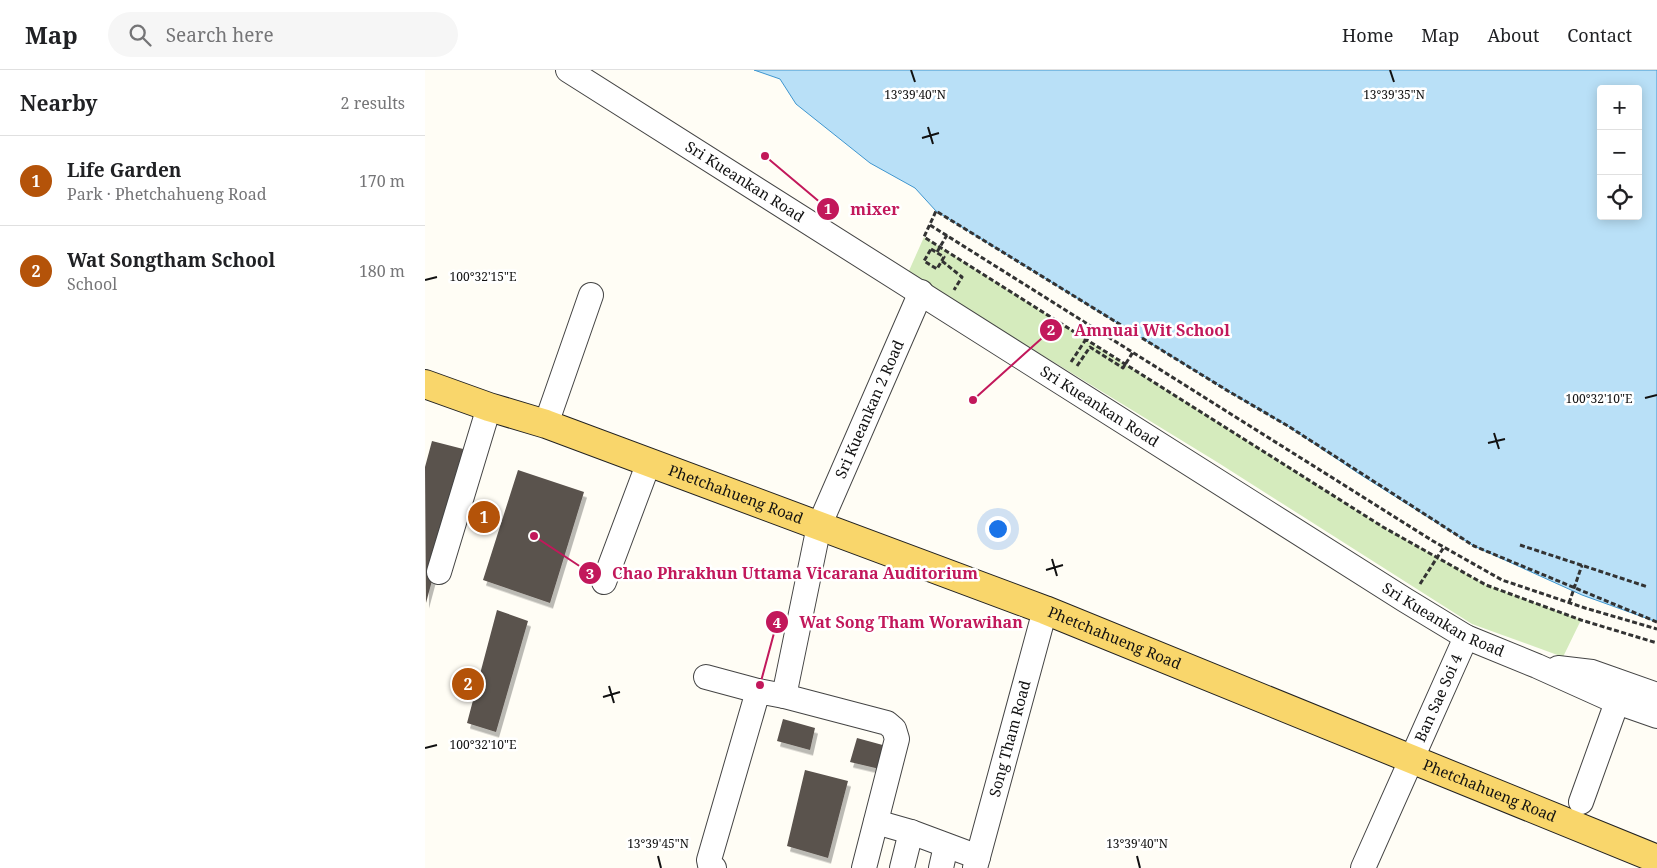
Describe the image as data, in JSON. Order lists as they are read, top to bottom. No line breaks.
{"streets":{"main road":["Phetchahueng Road"],"street":["Sri Kueankan Road","Sri Kueankan 2 Road","Ban Sae Soi 4","Song Tham Road"]},"crossings":[["Sri Kueankan Road","Sri Kueankan 2 Road"],["Sri Kueankan Road","Ban Sae Soi 4"],["Sri Kueankan 2 Road","Phetchahueng Road"],["Phetchahueng Road","Ban Sae Soi 4"],["Phetchahueng Road","Song Tham Road"]],"places":["mixer","Amnuai Wit School","Chao Phrakhun Uttama Vicarana Auditorium","Wat Song Tham Worawihan"],"page":{"header":"Map","search":"Search here","nav":["Home","Map","About","Contact"],"heading":["Nearby","2 results"],"map_buttons":["+","−"],"list":[{"mark":"1","name":"Life Garden","note":"Park · Phetchahueng Road","value":"170 m"},{"mark":"2","name":"Wat Songtham School","note":"School","value":"180 m"}],"pins":["1","2"]},"coordinates":["13°39'40\"N","13°39'35\"N","100°32'15\"E","100°32'10\"E","13°39'45\"N"]}
